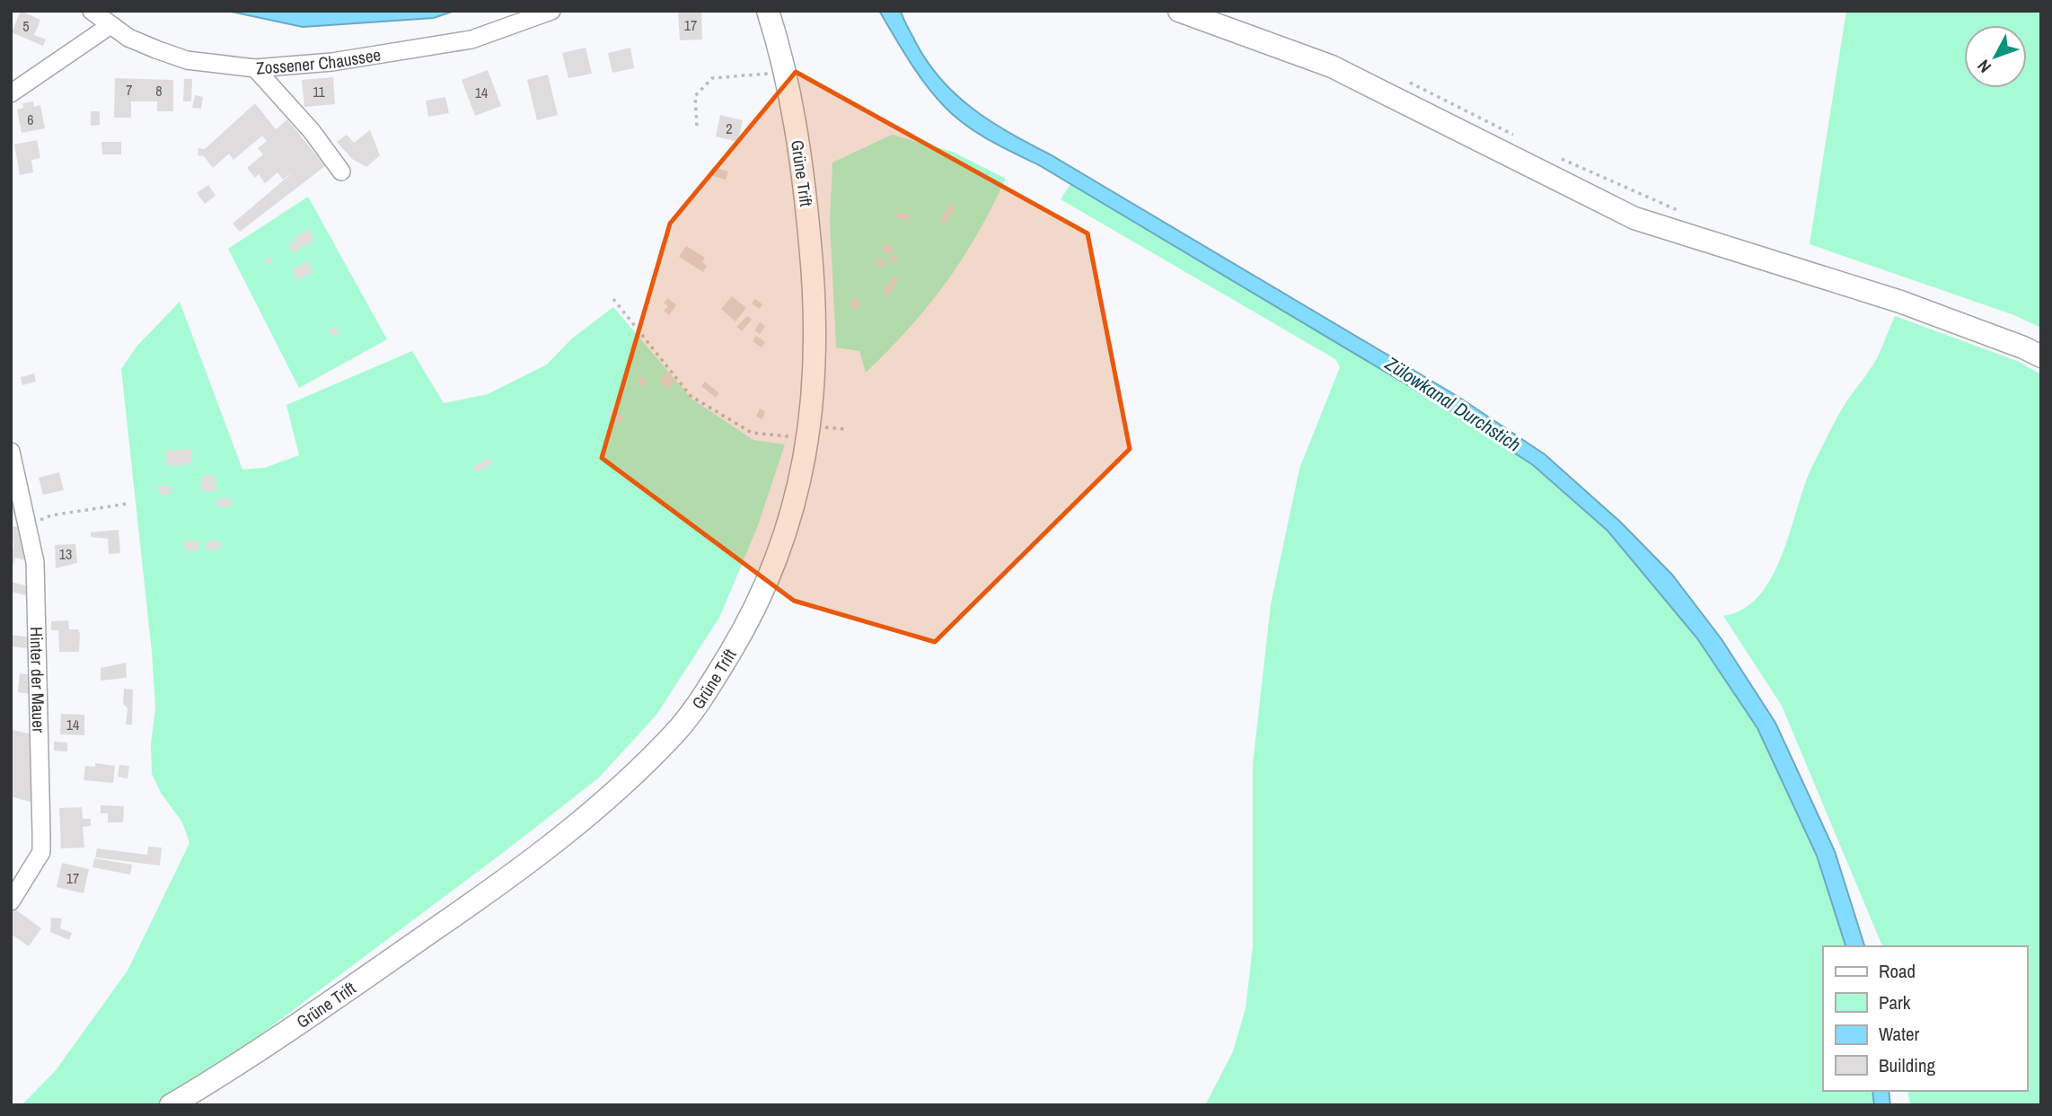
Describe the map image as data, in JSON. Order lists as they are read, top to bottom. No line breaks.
{"streets":{"main road":["Grüne Trift"],"street":["Zossener Chaussee","Hinter der Mauer"]},"water":["Zülowkanal Durchstich"],"house_numbers":["17","5","7","8","11","14","6","2","13","14","17"],"legend":["Road","Park","Water","Building"],"north":"bottom left"}
